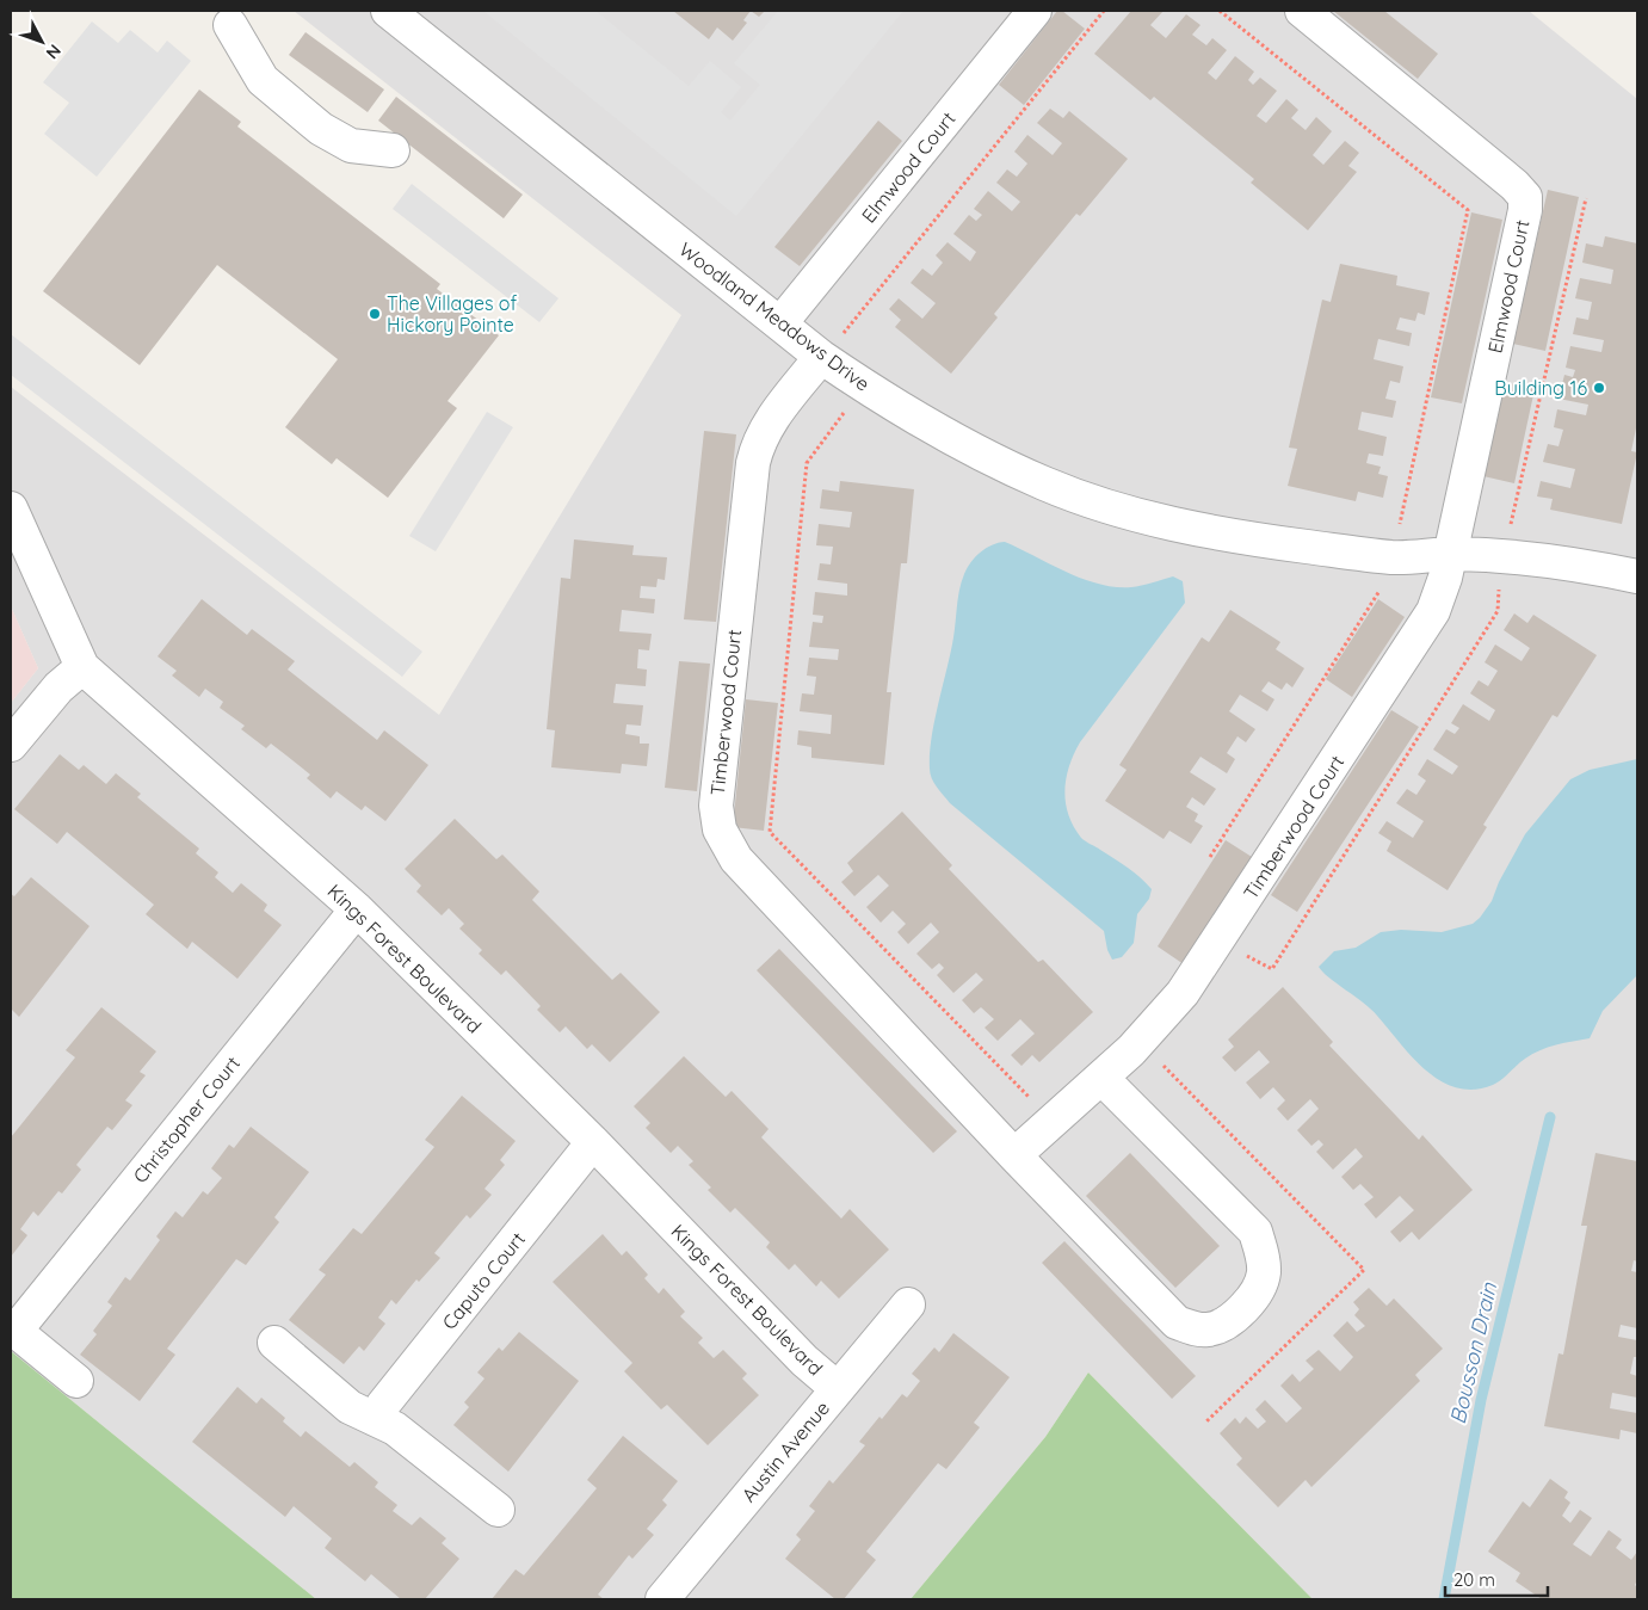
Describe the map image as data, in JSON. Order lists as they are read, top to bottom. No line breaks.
{"streets":{"street":["Elmwood Court","Woodland Meadows Drive","Timberwood Court","Kings Forest Boulevard","Christopher Court","Caputo Court","Austin Avenue"]},"crossings":[["Elmwood Court","Woodland Meadows Drive"],["Elmwood Court","Timberwood Court"],["Woodland Meadows Drive","Timberwood Court"],["Kings Forest Boulevard","Christopher Court"],["Kings Forest Boulevard","Caputo Court"],["Kings Forest Boulevard","Austin Avenue"]],"water":["Bousson Drain"],"places":["The Villages of Hickory Pointe","Building 16"],"scale_bar":"20 m","north":"bottom right"}
